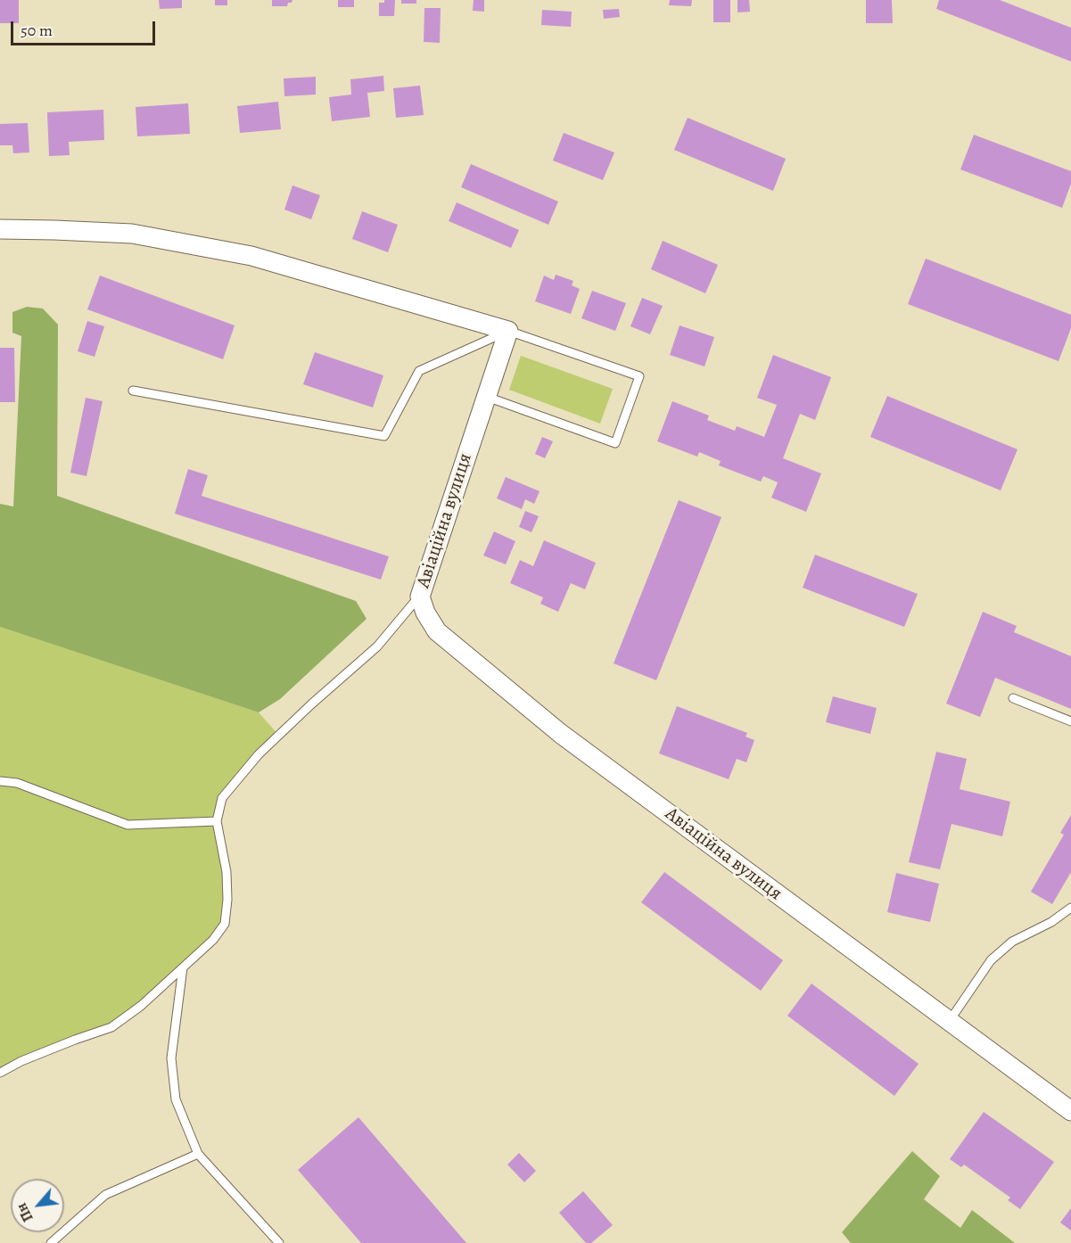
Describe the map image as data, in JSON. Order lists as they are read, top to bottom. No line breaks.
{"streets":{"street":["Авіаційна вулиця"]},"scale_bar":"50 m","north":"bottom left"}
